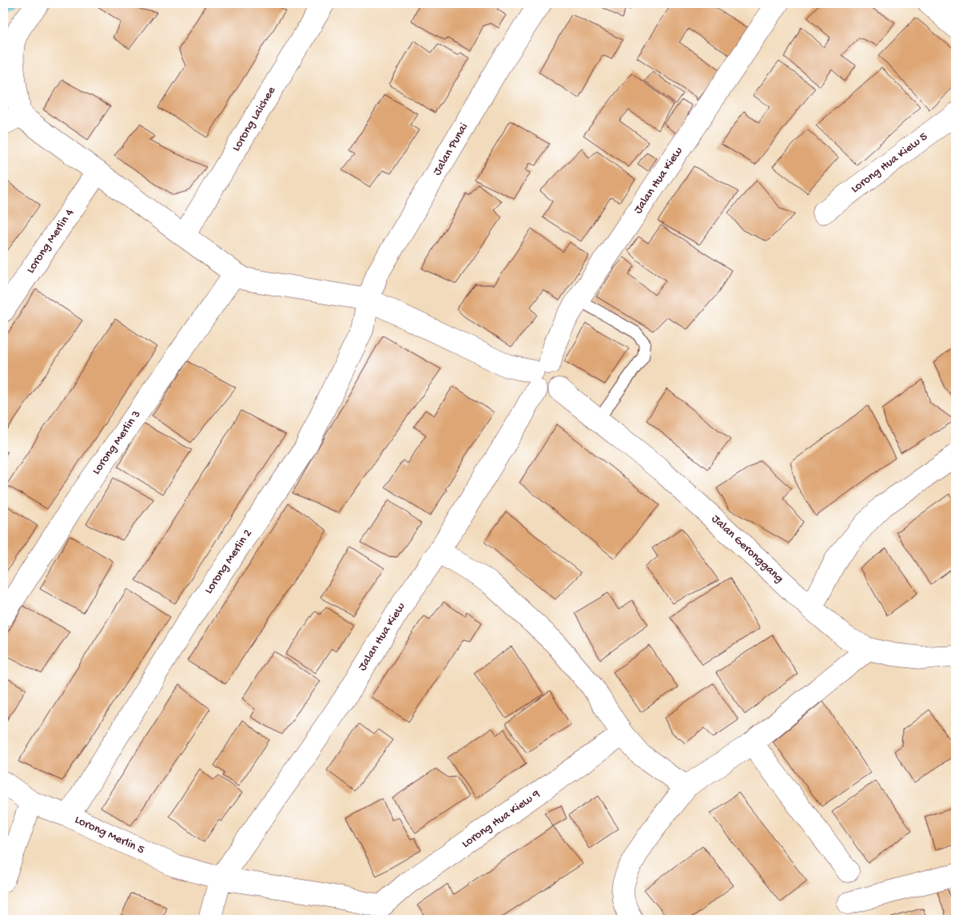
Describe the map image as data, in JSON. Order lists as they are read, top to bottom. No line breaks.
{"streets":{"street":["Lorong Laichee","Jalan Punai","Lorong Hua Kiew 5","Jalan Hua Kiew","Lorong Merlin 4","Lorong Merlin 3","Jalan Geronggang","Lorong Merlin 2","Lorong Hua Kiew 9","Lorong Merlin 5"]},"crossings":[["Jalan Punai","Lorong Merlin 2"],["Jalan Hua Kiew","Jalan Geronggang"],["Jalan Hua Kiew","Lorong Merlin 5"],["Lorong Merlin 2","Lorong Merlin 5"],["Lorong Hua Kiew 9","Lorong Merlin 5"]]}
